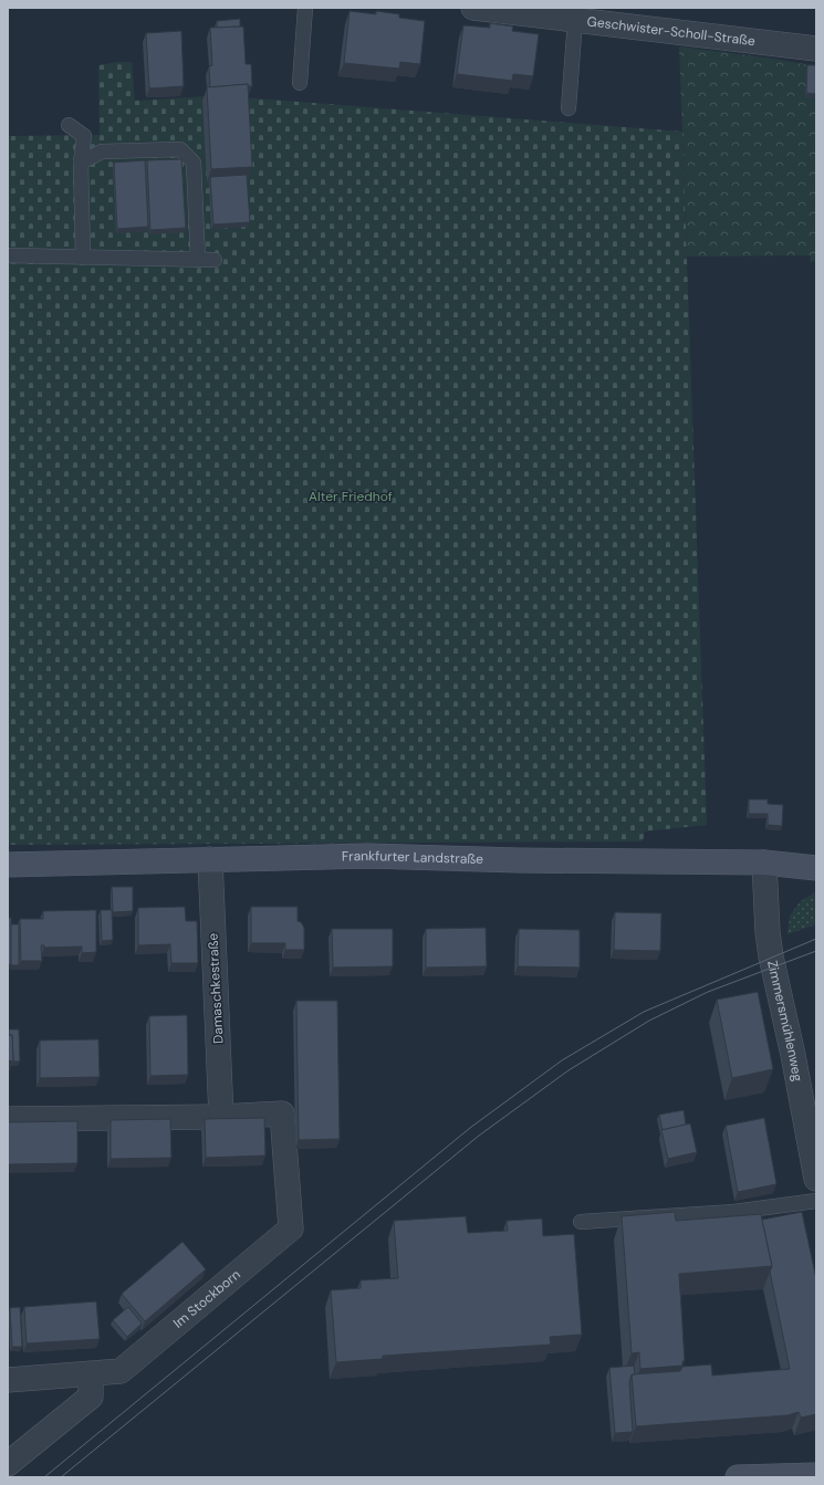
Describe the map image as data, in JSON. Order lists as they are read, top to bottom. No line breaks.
{"streets":{"main road":["Frankfurter Landstraße"],"street":["Geschwister-Scholl-Straße","Damaschkestraße","Zimmersmühlenweg","Im Stockborn"]},"crossings":[["Frankfurter Landstraße","Damaschkestraße"],["Frankfurter Landstraße","Zimmersmühlenweg"],["Damaschkestraße","Im Stockborn"]],"parks":["Alter Friedhof"]}
